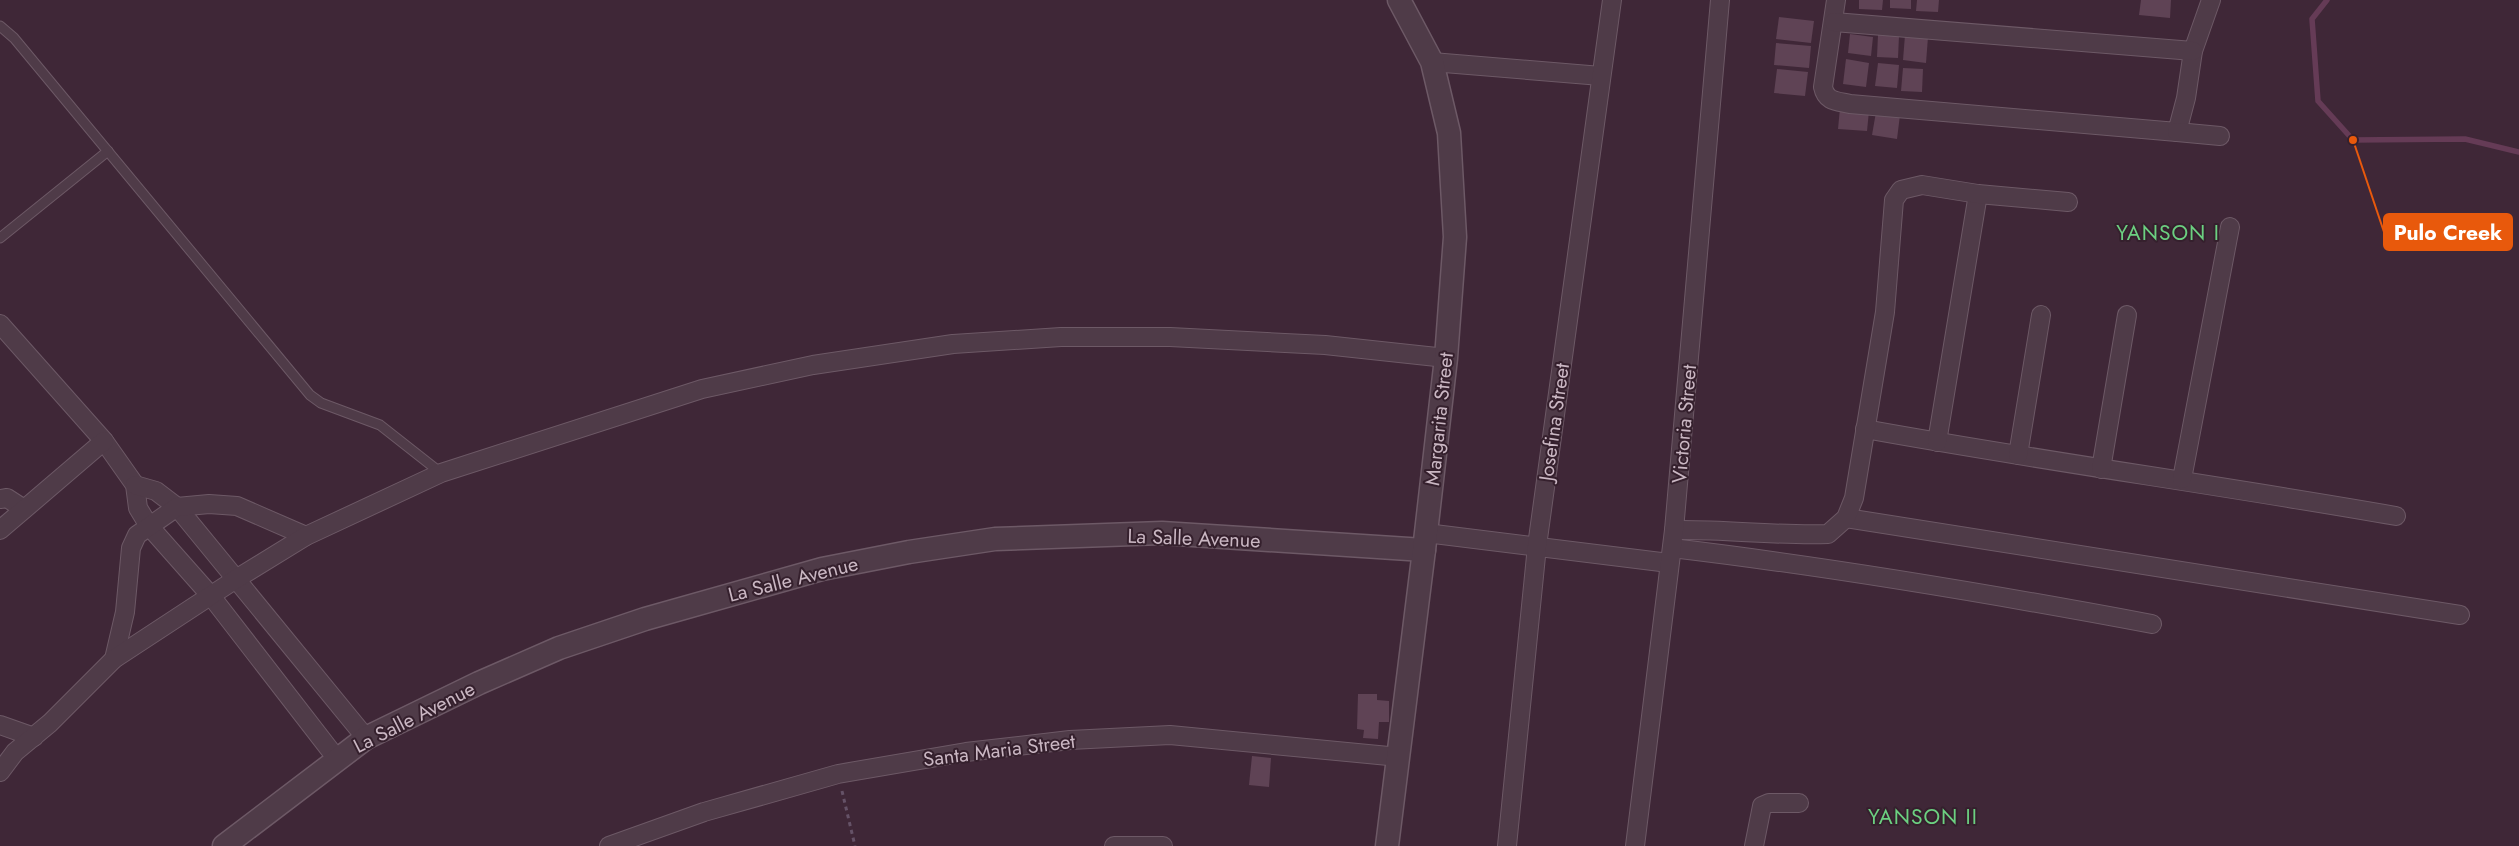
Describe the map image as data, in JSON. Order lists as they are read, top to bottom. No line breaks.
{"streets":{"street":["Margarita Street","Josefina Street","Victoria Street","La Salle Avenue","Santa Maria Street"]},"crossings":[["Margarita Street","La Salle Avenue"],["Margarita Street","Santa Maria Street"]],"districts":["YANSON I","YANSON II"],"places":["Pulo Creek"]}
